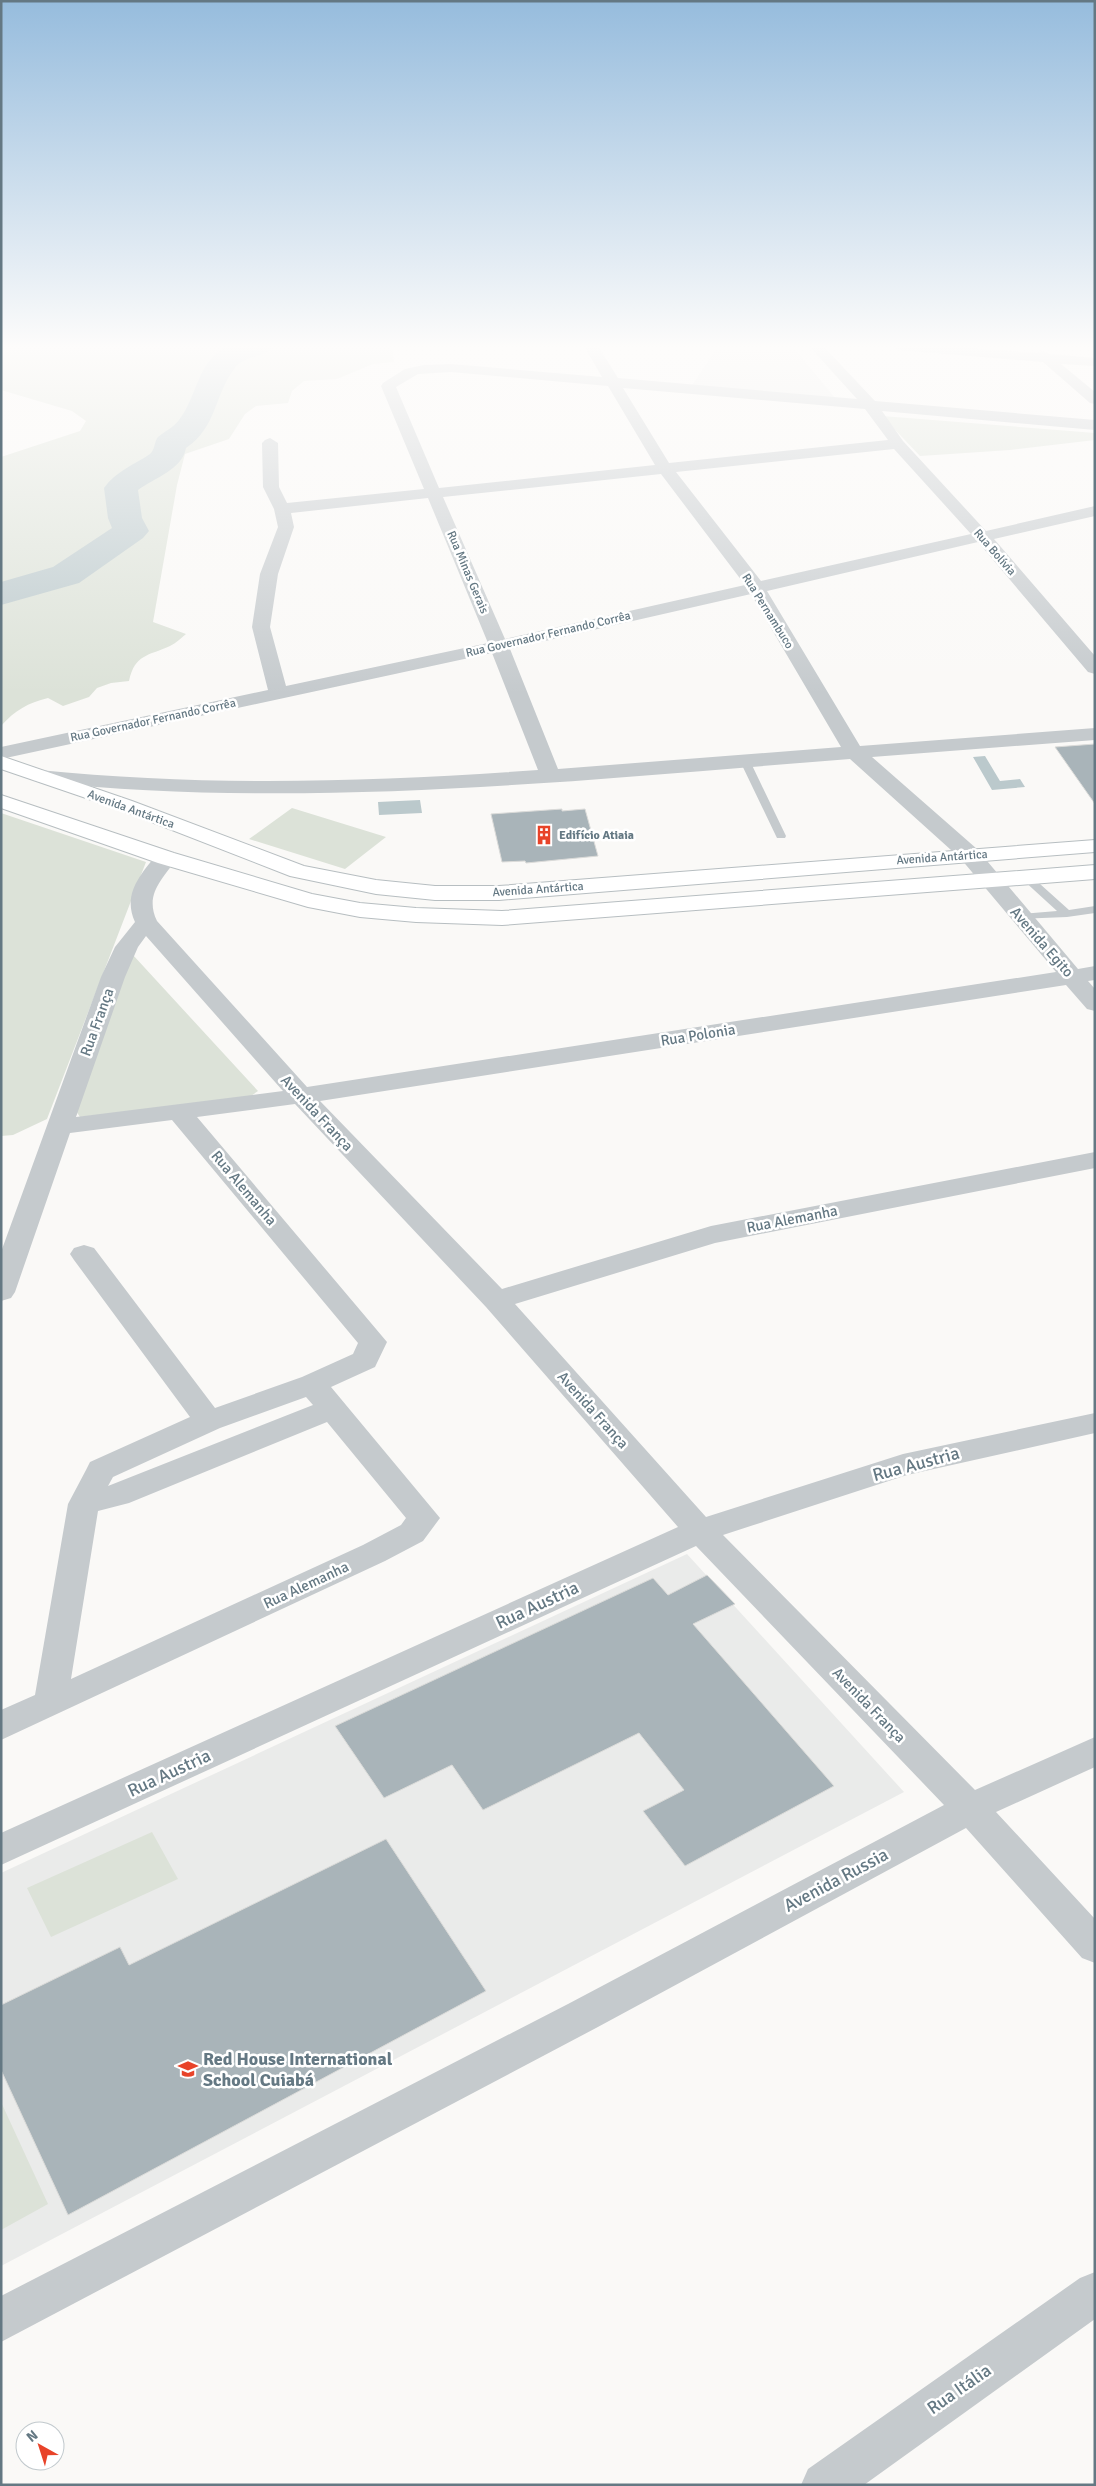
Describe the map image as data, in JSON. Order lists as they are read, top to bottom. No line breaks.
{"streets":{"main road":["Avenida Antártica"],"street":["Rua Bolívia","Rua Minas Gerais","Rua Pernambuco","Rua Governador Fernando Corrêa","Avenida Egito","Rua França","Rua Polonia","Avenida França","Rua Alemanha","Rua Austria","Avenida Russia","Rua Itália"]},"crossings":[["Rua Bolívia","Rua Governador Fernando Corrêa"],["Rua Minas Gerais","Rua Governador Fernando Corrêa"],["Rua Pernambuco","Rua Governador Fernando Corrêa"],["Rua Pernambuco","Avenida Antártica"],["Rua Pernambuco","Avenida Egito"],["Avenida Antártica","Avenida Egito"],["Avenida Antártica","Avenida França"],["Avenida Egito","Rua Polonia"],["Rua França","Avenida França"],["Rua Polonia","Avenida França"],["Avenida França","Rua Alemanha"],["Avenida França","Rua Austria"],["Avenida França","Avenida Russia"]],"places":{"building":["Edifício Atiaia"],"school or university":["Red House International School Cuiabá"]},"north":"top left"}
